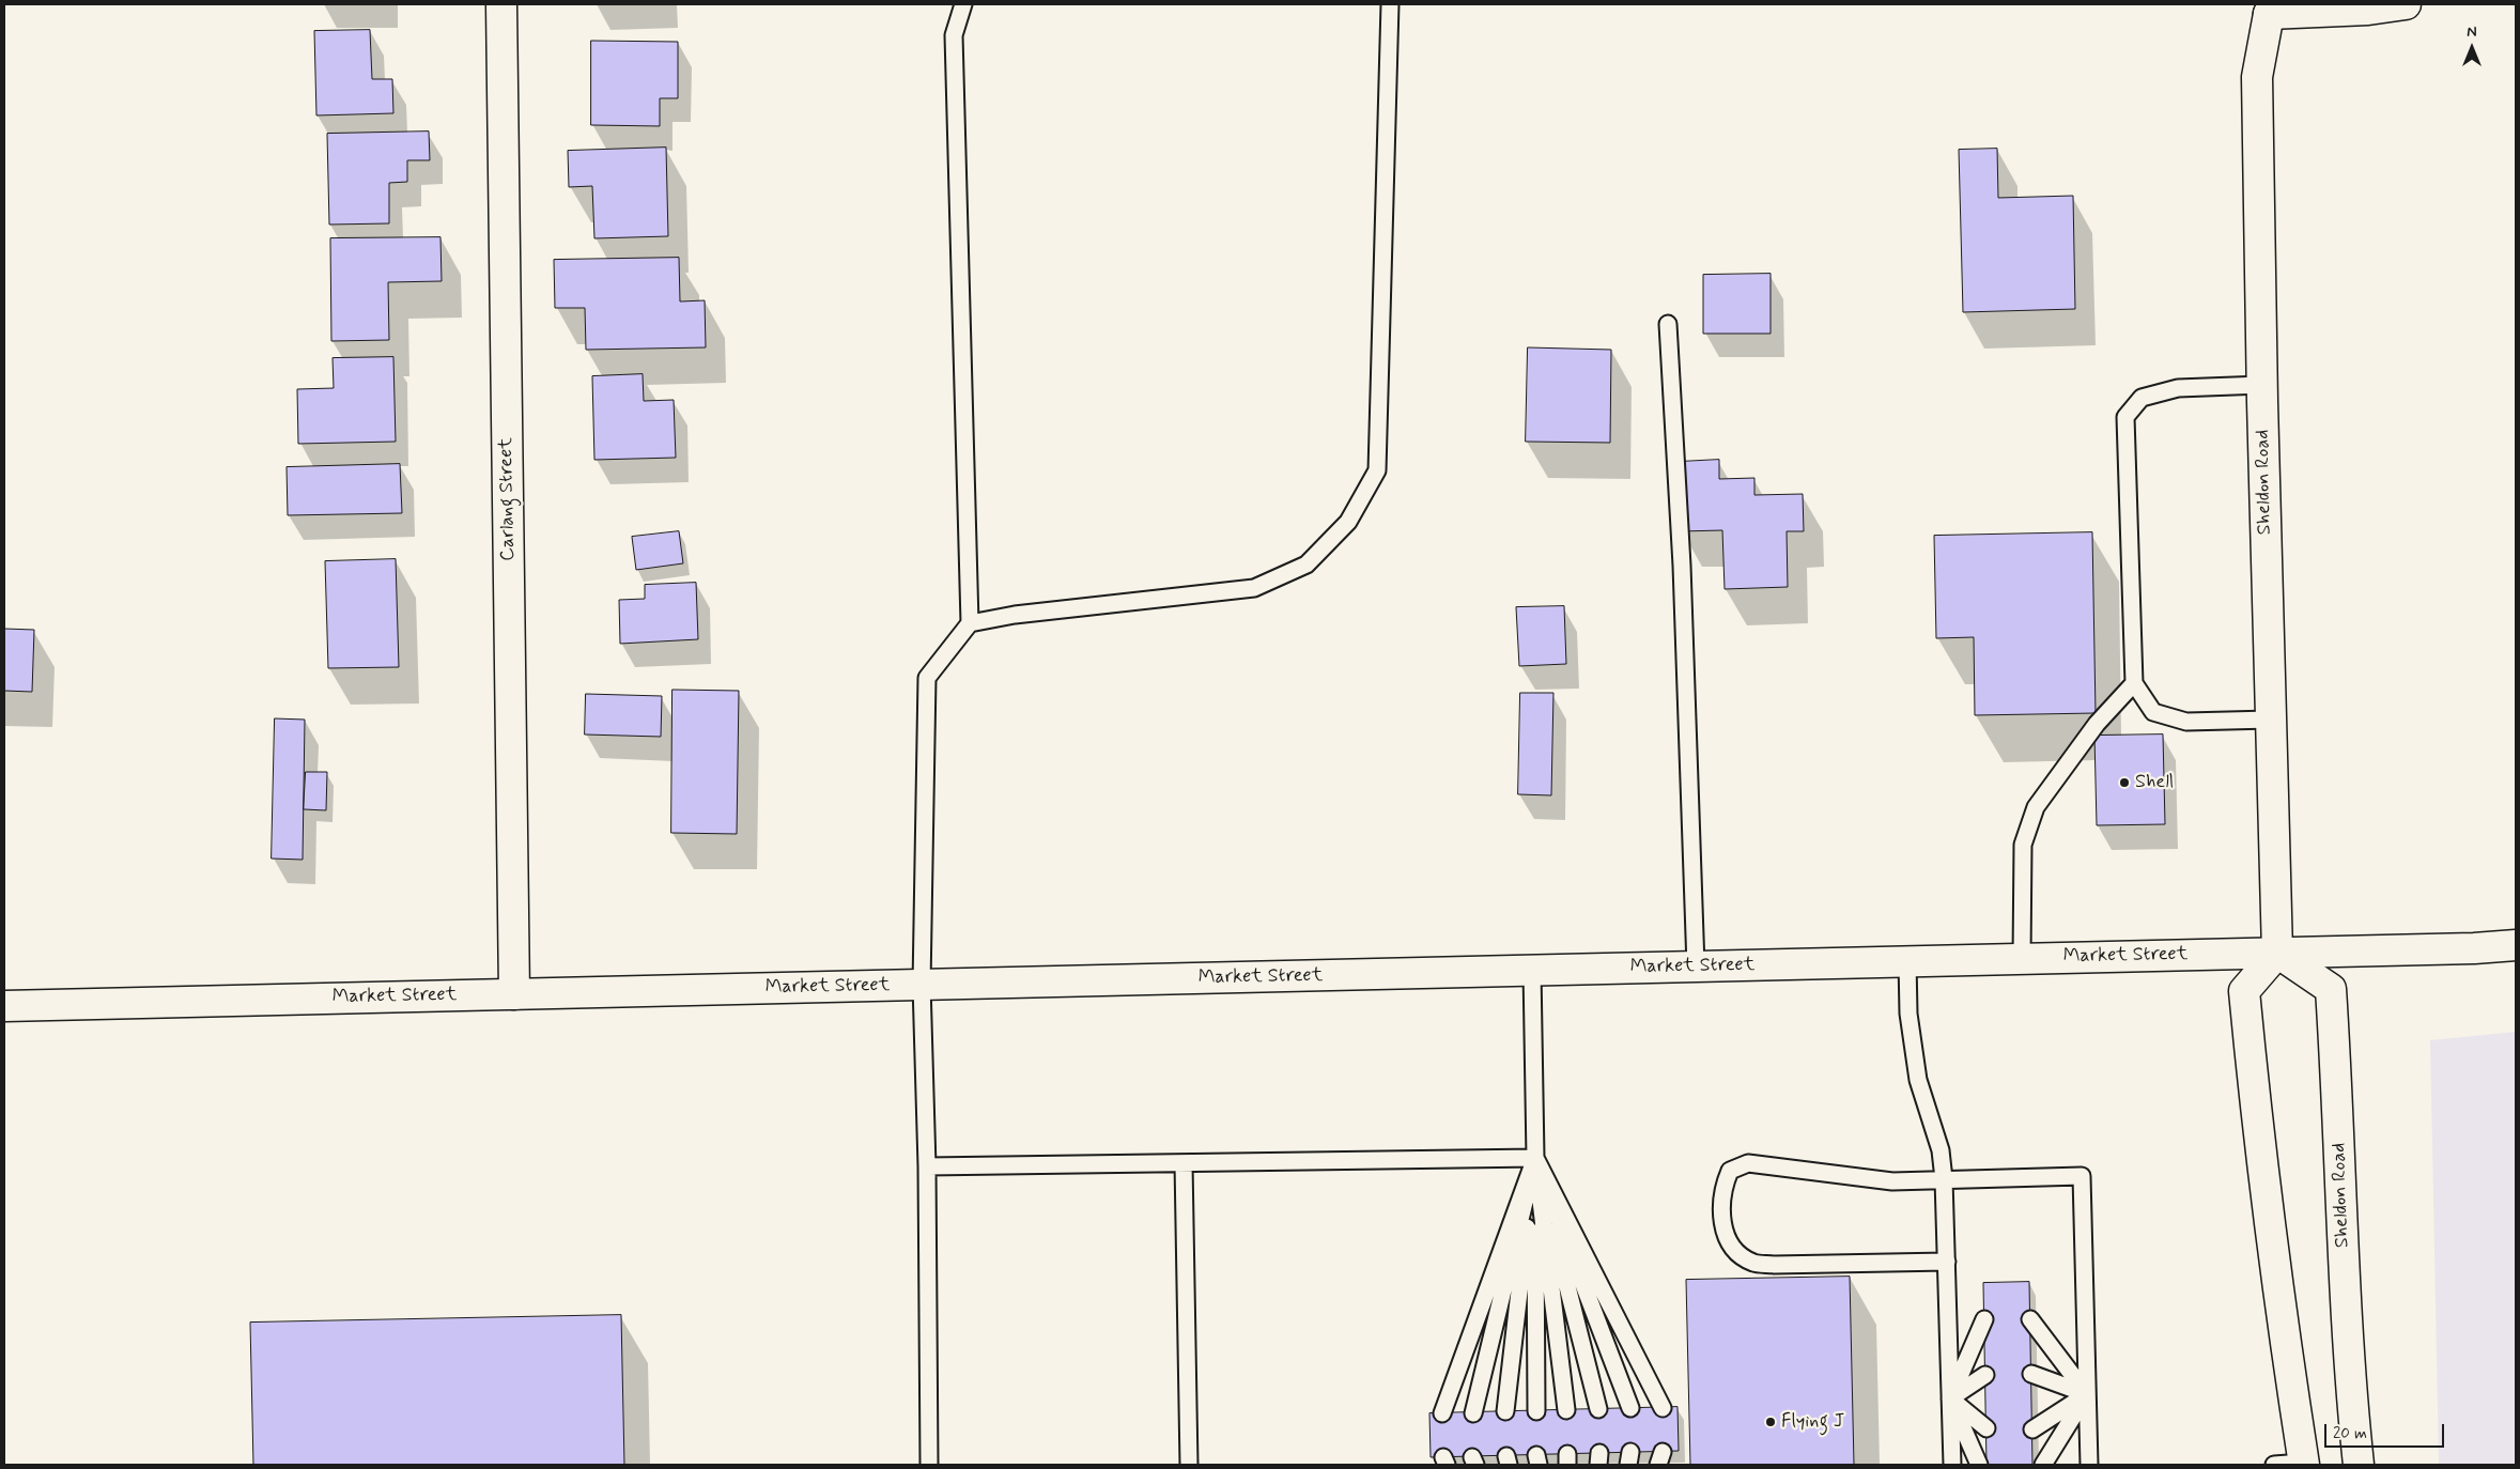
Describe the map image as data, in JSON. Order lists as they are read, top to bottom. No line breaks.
{"streets":{"street":["Sheldon Road","Carlang Street","Market Street"]},"crossings":[["Sheldon Road","Market Street"],["Carlang Street","Market Street"]],"places":["Shell","Flying J"],"scale_bar":"20 m","north":"top"}
